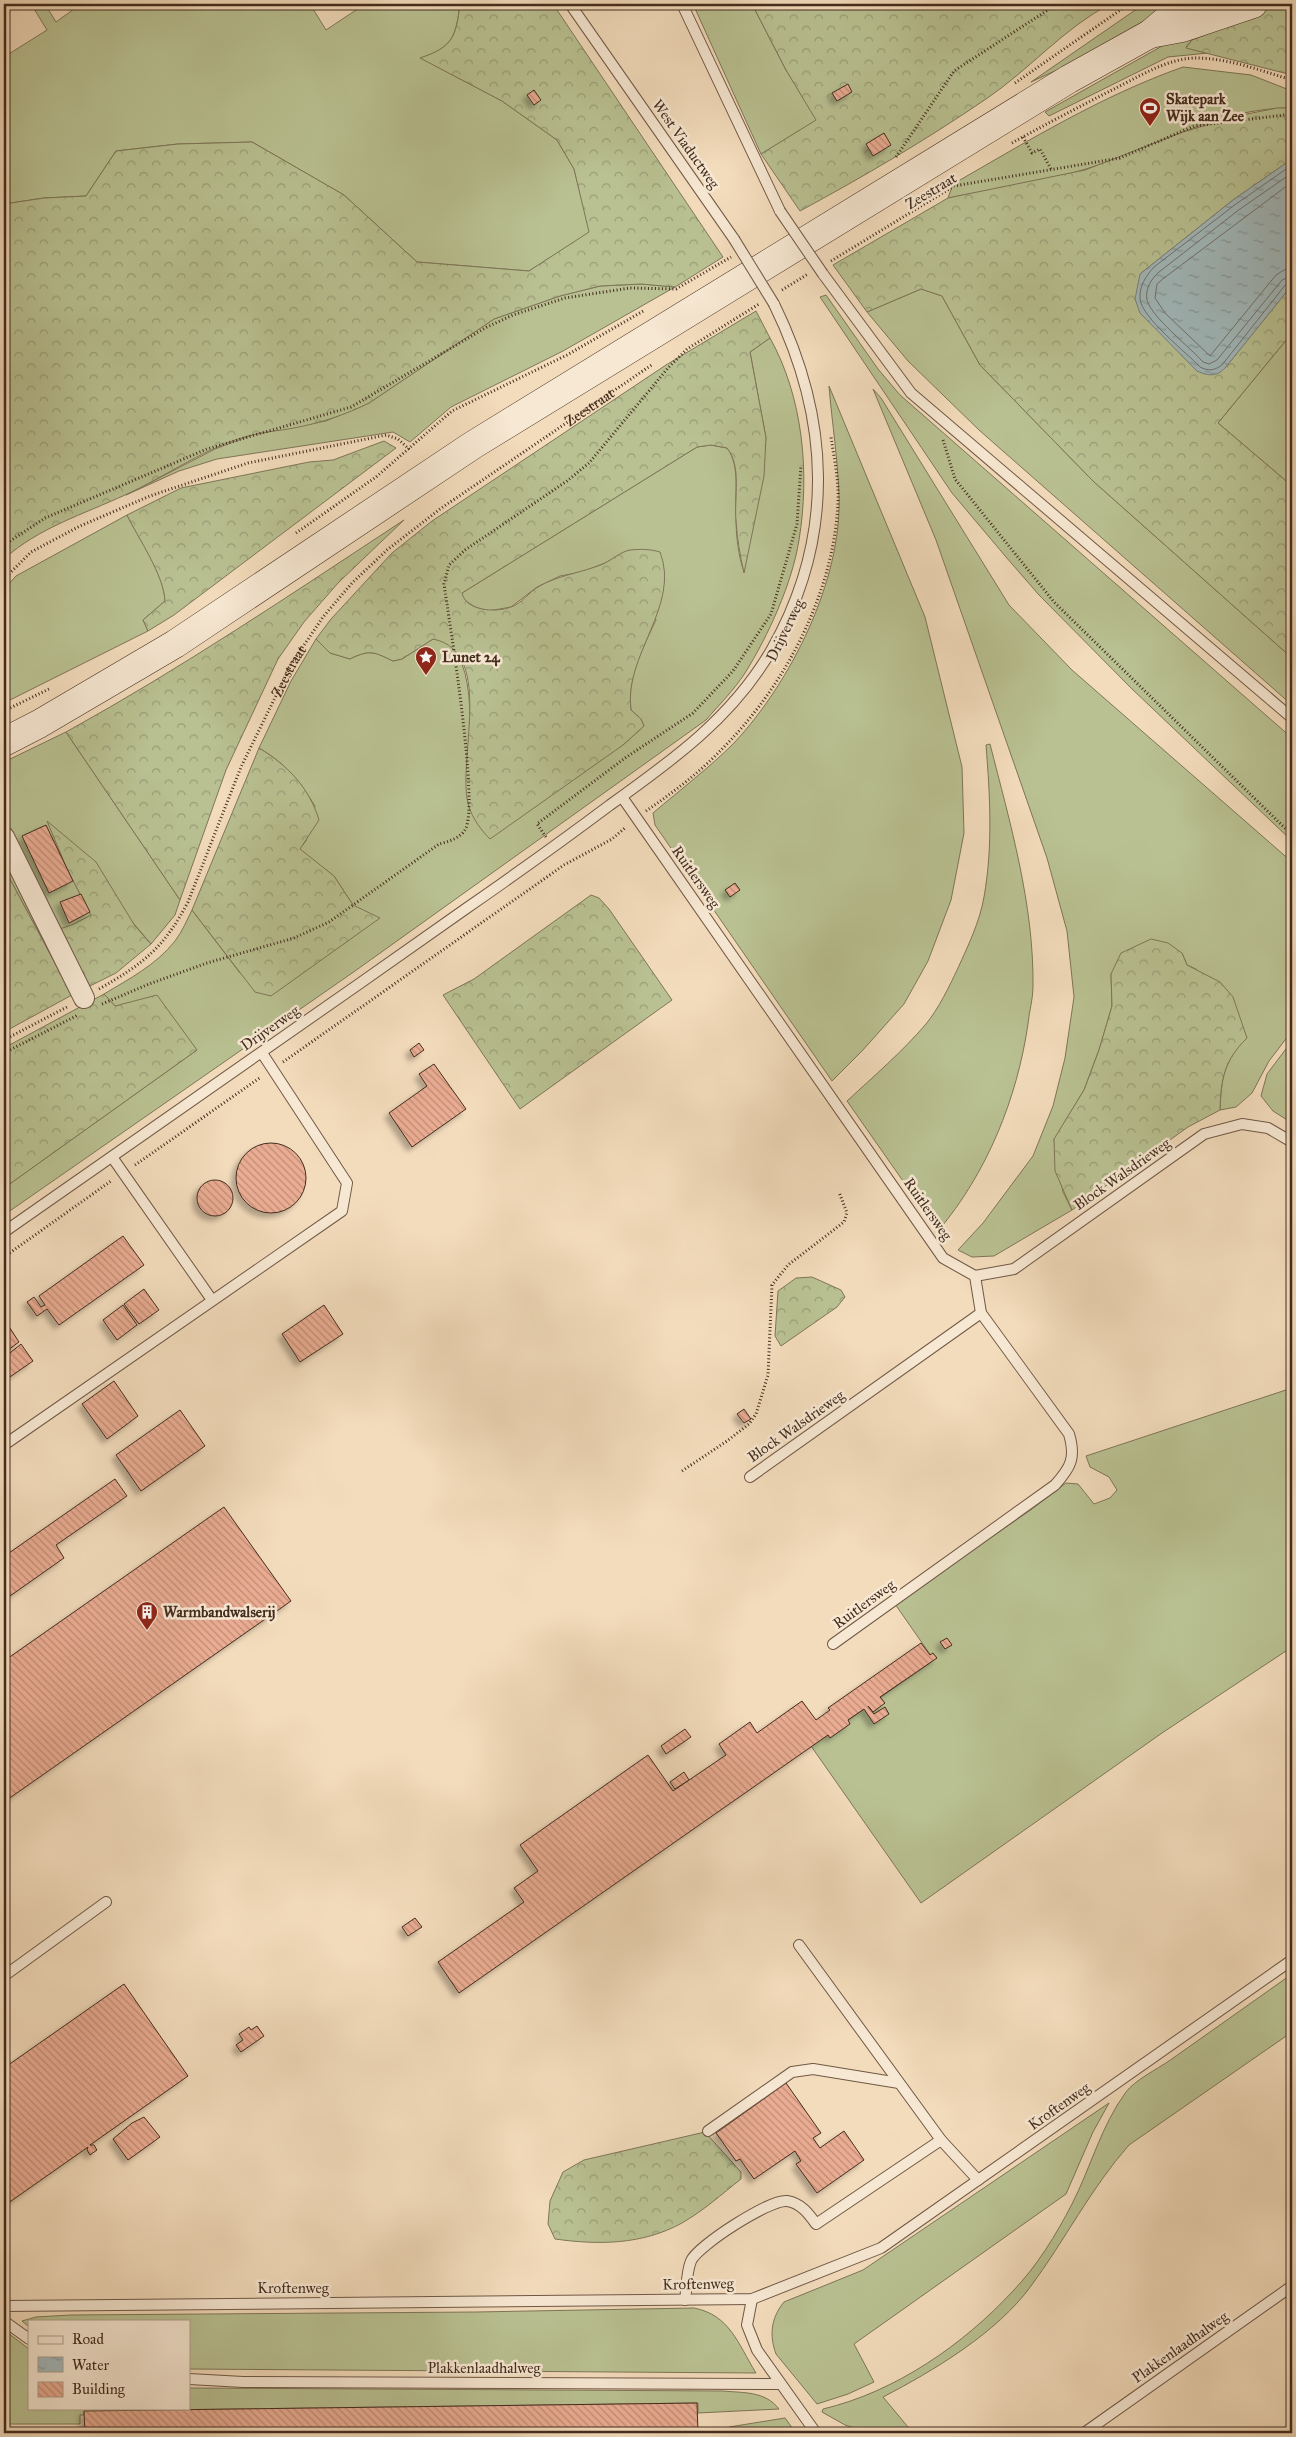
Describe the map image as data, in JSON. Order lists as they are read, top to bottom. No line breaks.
{"streets":{"main road":["Zeestraat"],"lane":["West Viaductweg","Drijverweg","Ruitlersweg","Block Walsdrieweg","Kroftenweg","Plakkenlaadhalweg"]},"crossings":[["West Viaductweg","Drijverweg"],["Drijverweg","Ruitlersweg"],["Ruitlersweg","Block Walsdrieweg"]],"places":{"sports":["Skatepark Wijk aan Zee"],"place":["Lunet 24"],"building":["Warmbandwalserij"]},"legend":["Road","Water","Building"]}
